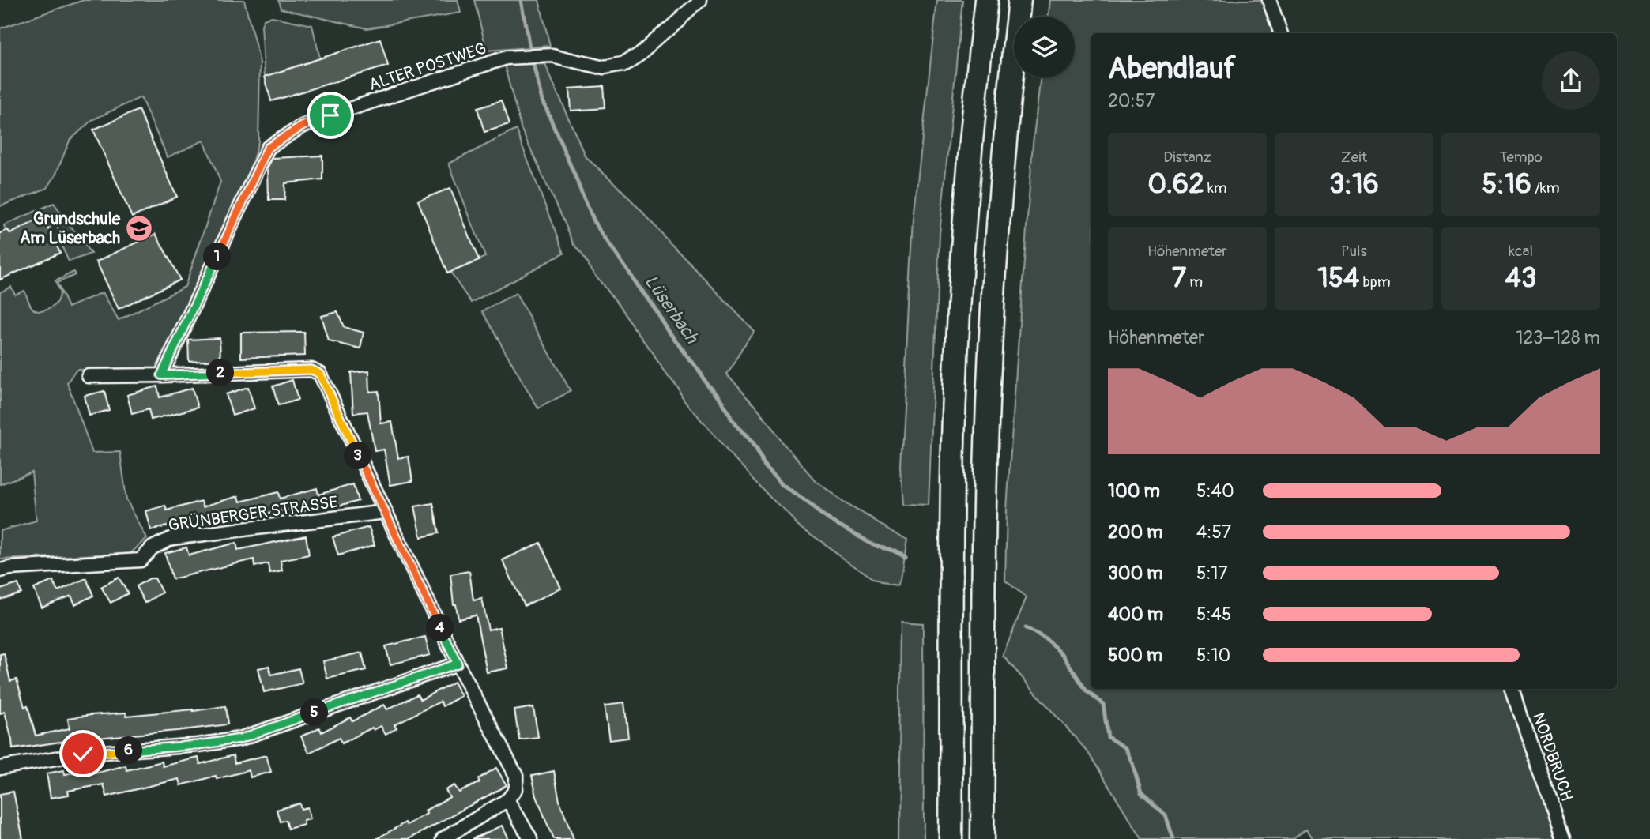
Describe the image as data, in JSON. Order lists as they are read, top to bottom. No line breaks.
{"streets":{"street":["ALTER POSTWEG","GRÜNBERGER STRASSE","NORDBRUCH"]},"water":["Lüserbach"],"places":{"school or university":["Grundschule Am Lüserbach"]},"page":{"heading":["Abendlauf","20:57"],"stats":[["Distanz","0.62 km"],["Zeit","3:16"],["Tempo","5:16 /km"],["Höhenmeter","7 m"],["Puls","154 bpm"],["kcal","43"]],"pins":["1","2","3","4","5","6"],"chart":["Höhenmeter","123–128 m"],"list":[{"name":"100 m","note":"5:40"},{"name":"200 m","note":"4:57"},{"name":"300 m","note":"5:17"},{"name":"400 m","note":"5:45"},{"name":"500 m","note":"5:10"}]}}
